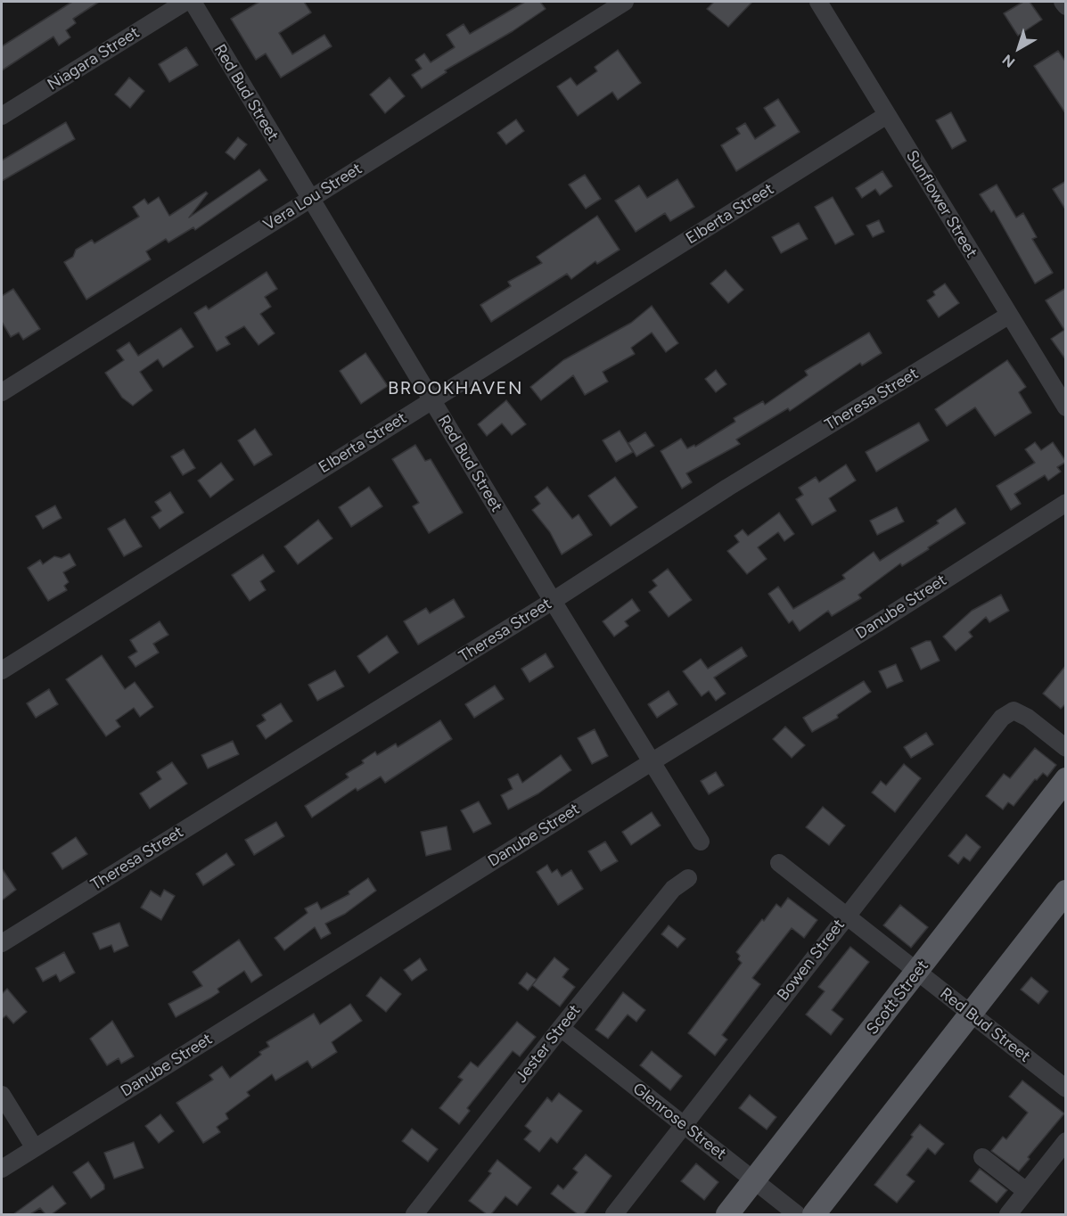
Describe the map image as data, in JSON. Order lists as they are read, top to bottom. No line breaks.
{"streets":{"main road":["Scott Street"],"street":["Niagara Street","Red Bud Street","Vera Lou Street","Sunflower Street","Elberta Street","Theresa Street","Danube Street","Bowen Street","Jester Street","Glenrose Street"]},"crossings":[["Red Bud Street","Vera Lou Street"],["Red Bud Street","Elberta Street"],["Red Bud Street","Theresa Street"],["Red Bud Street","Danube Street"],["Red Bud Street","Bowen Street"],["Red Bud Street","Scott Street"],["Sunflower Street","Elberta Street"],["Sunflower Street","Theresa Street"],["Bowen Street","Glenrose Street"],["Scott Street","Glenrose Street"],["Jester Street","Glenrose Street"]],"districts":["BROOKHAVEN"],"north":"bottom left"}
